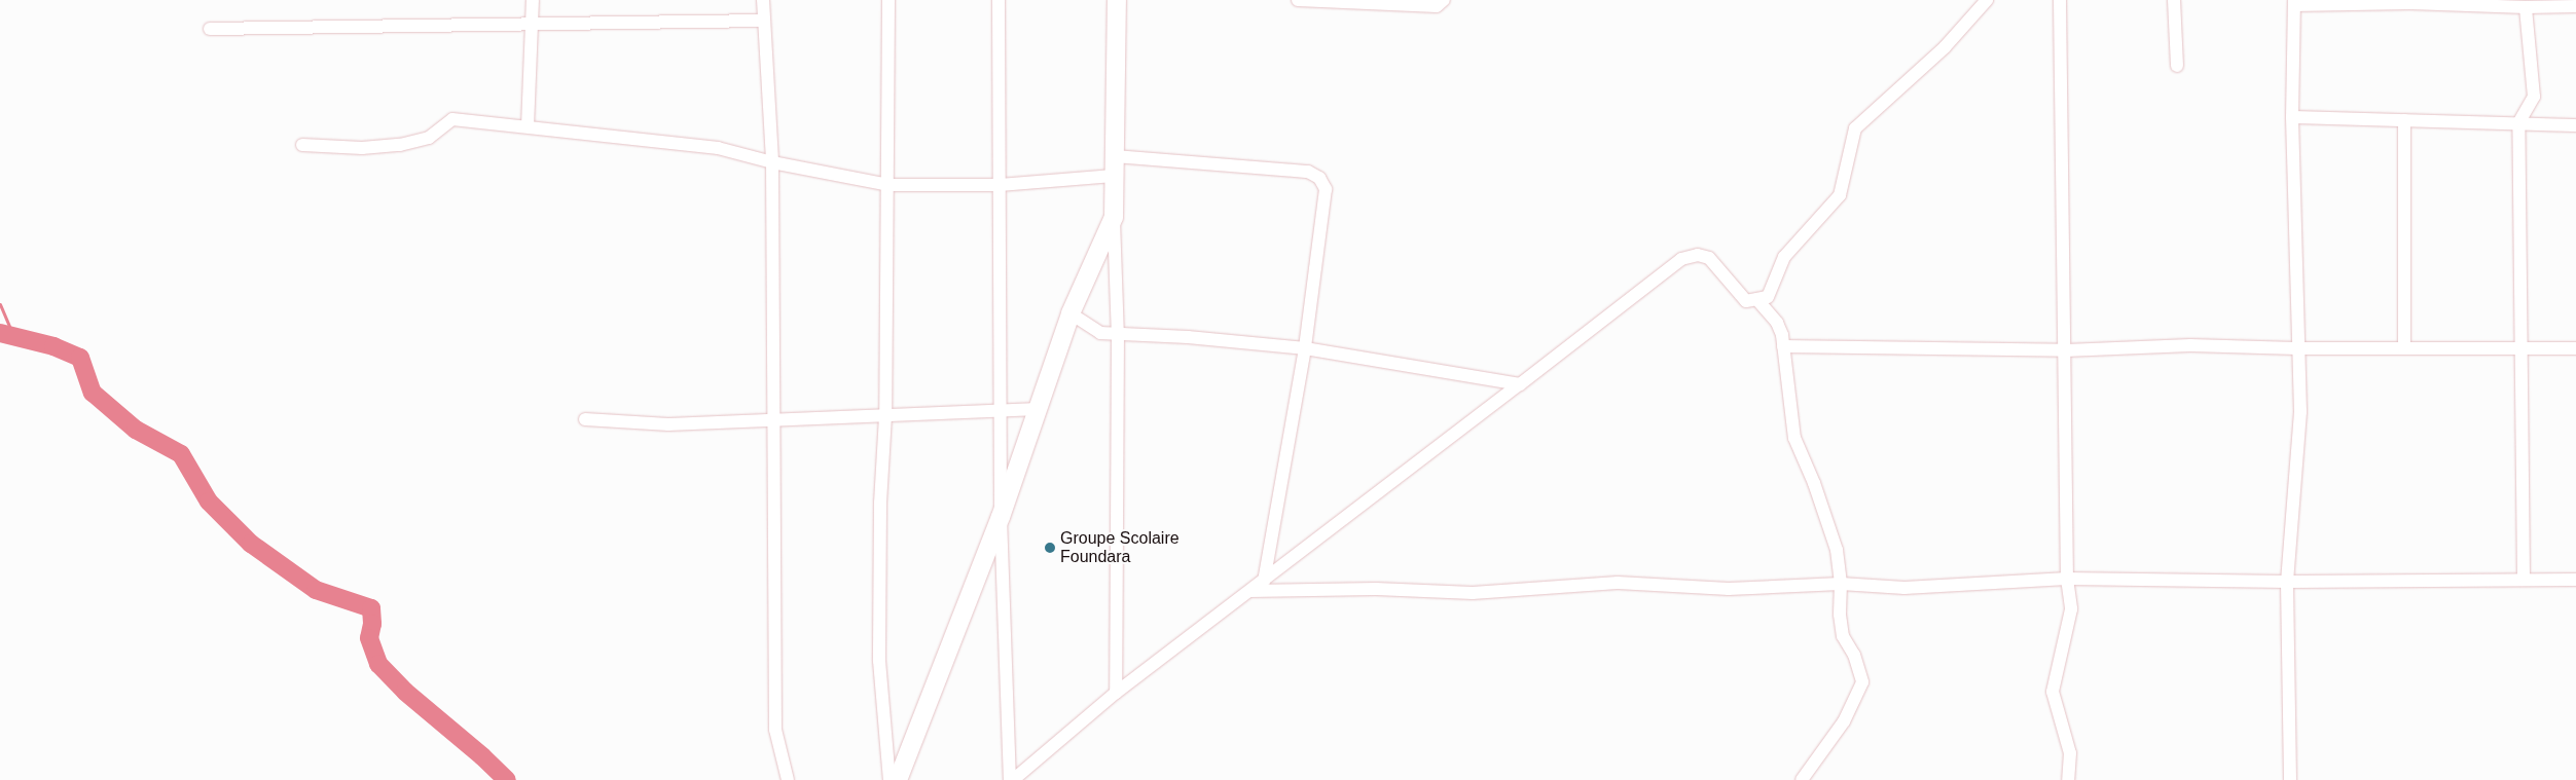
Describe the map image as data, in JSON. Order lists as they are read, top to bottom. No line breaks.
{"places":["Groupe Scolaire Foundara"]}
